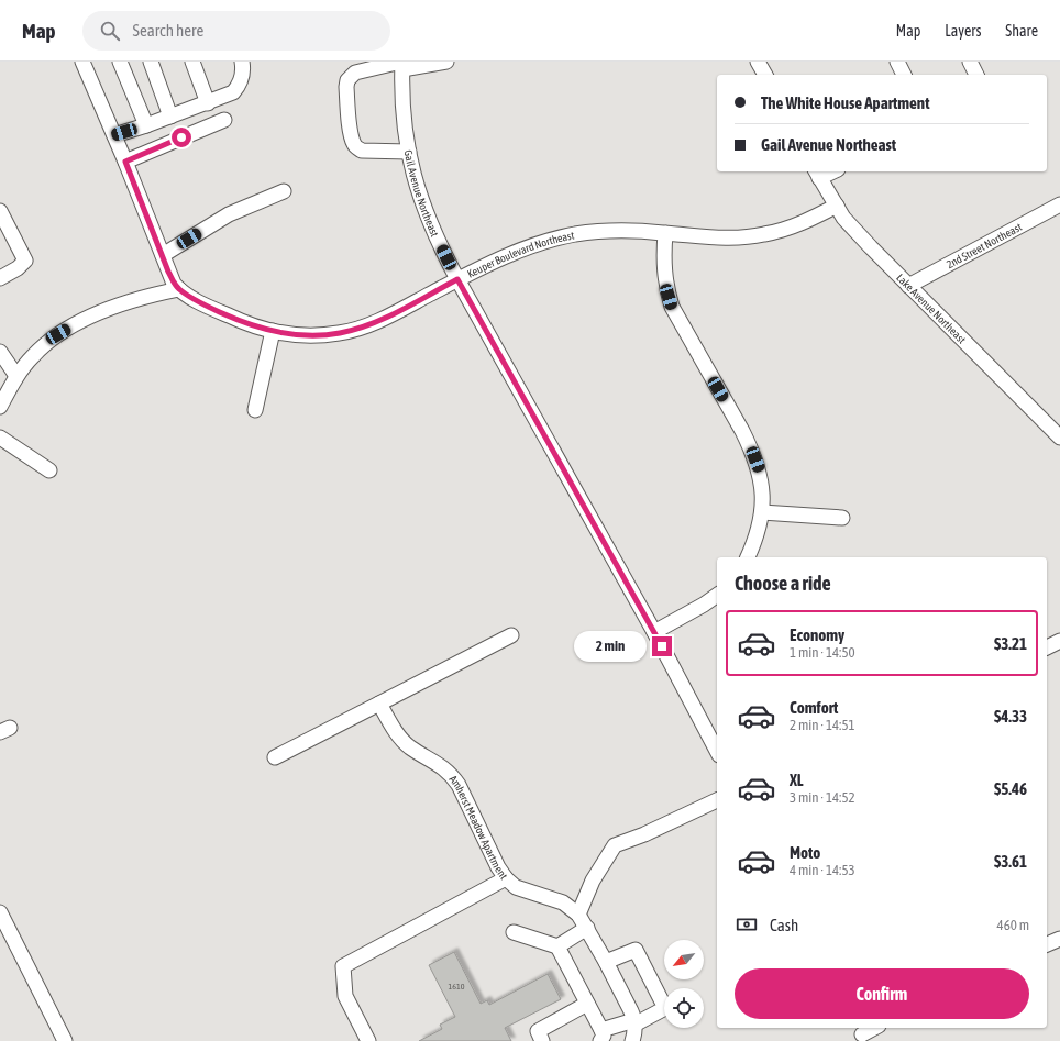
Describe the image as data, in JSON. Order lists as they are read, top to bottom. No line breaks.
{"streets":{"street":["Gail Avenue Northeast","2nd Street Northeast","Keuper Boulevard Northeast","Lake Avenue Northeast","Amherst Meadow Apartment"]},"crossings":[["Gail Avenue Northeast","Keuper Boulevard Northeast"],["2nd Street Northeast","Lake Avenue Northeast"],["Keuper Boulevard Northeast","Lake Avenue Northeast"]],"house_numbers":["1610"],"north":"bottom left","page":{"header":"Map","search":"Search here","nav":["Map","Layers","Share"],"banner":["The White House Apartment","Gail Avenue Northeast"],"heading":"Choose a ride","list":[{"name":"Economy","note":"1 min · 14:50","value":"$3.21"},{"name":"Comfort","note":"2 min · 14:51","value":"$4.33"},{"name":"XL","note":"3 min · 14:52","value":"$5.46"},{"name":"Moto","note":"4 min · 14:53","value":"$3.61"}],"bubble":"2 min","pay":["Cash","460 m"],"buttons":"Confirm"}}
